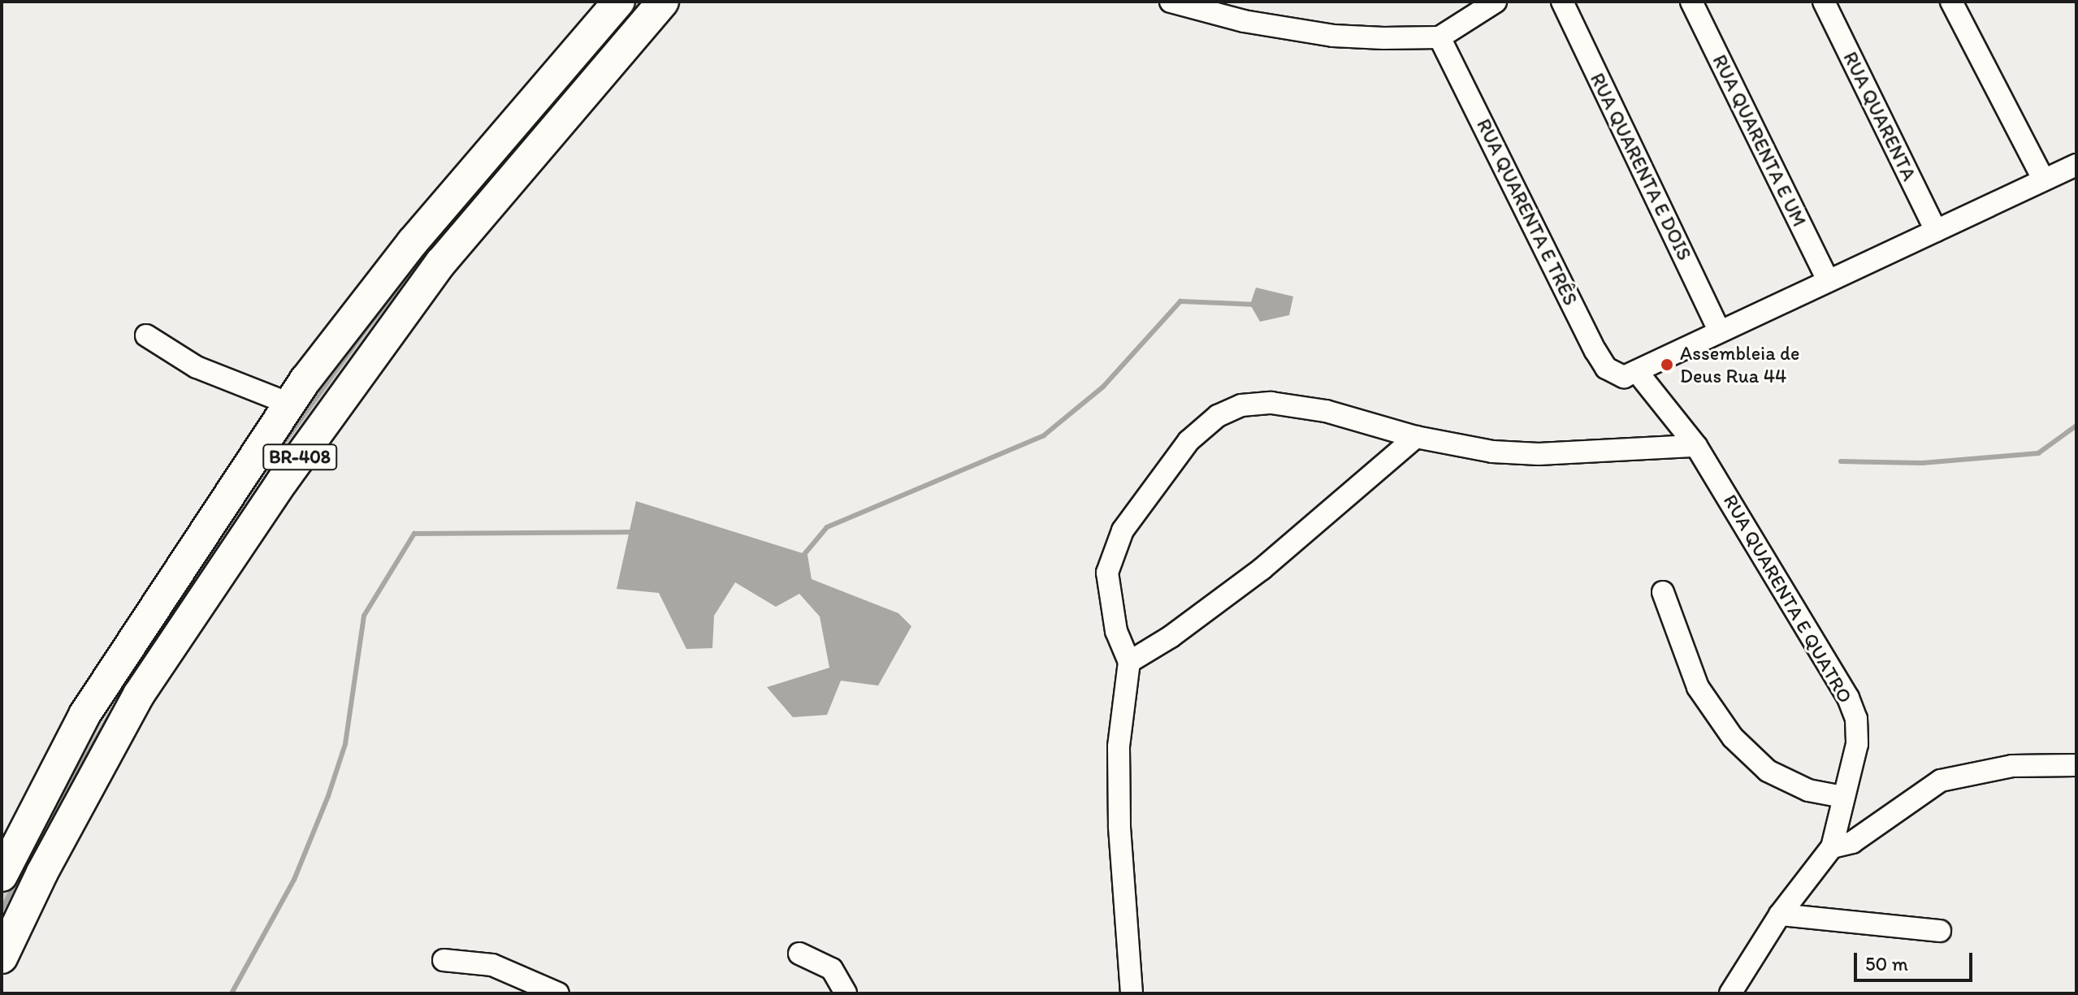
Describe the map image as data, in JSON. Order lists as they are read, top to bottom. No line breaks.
{"streets":{"highway":["BR-408"],"street":["RUA QUARENTA","RUA QUARENTA E UM","RUA QUARENTA E DOIS","RUA QUARENTA E TRÊS","RUA QUARENTA E QUATRO"]},"crossings":[["RUA QUARENTA E TRÊS","RUA QUARENTA E QUATRO"]],"places":["Assembleia de Deus Rua 44"],"scale_bar":"50 m"}
